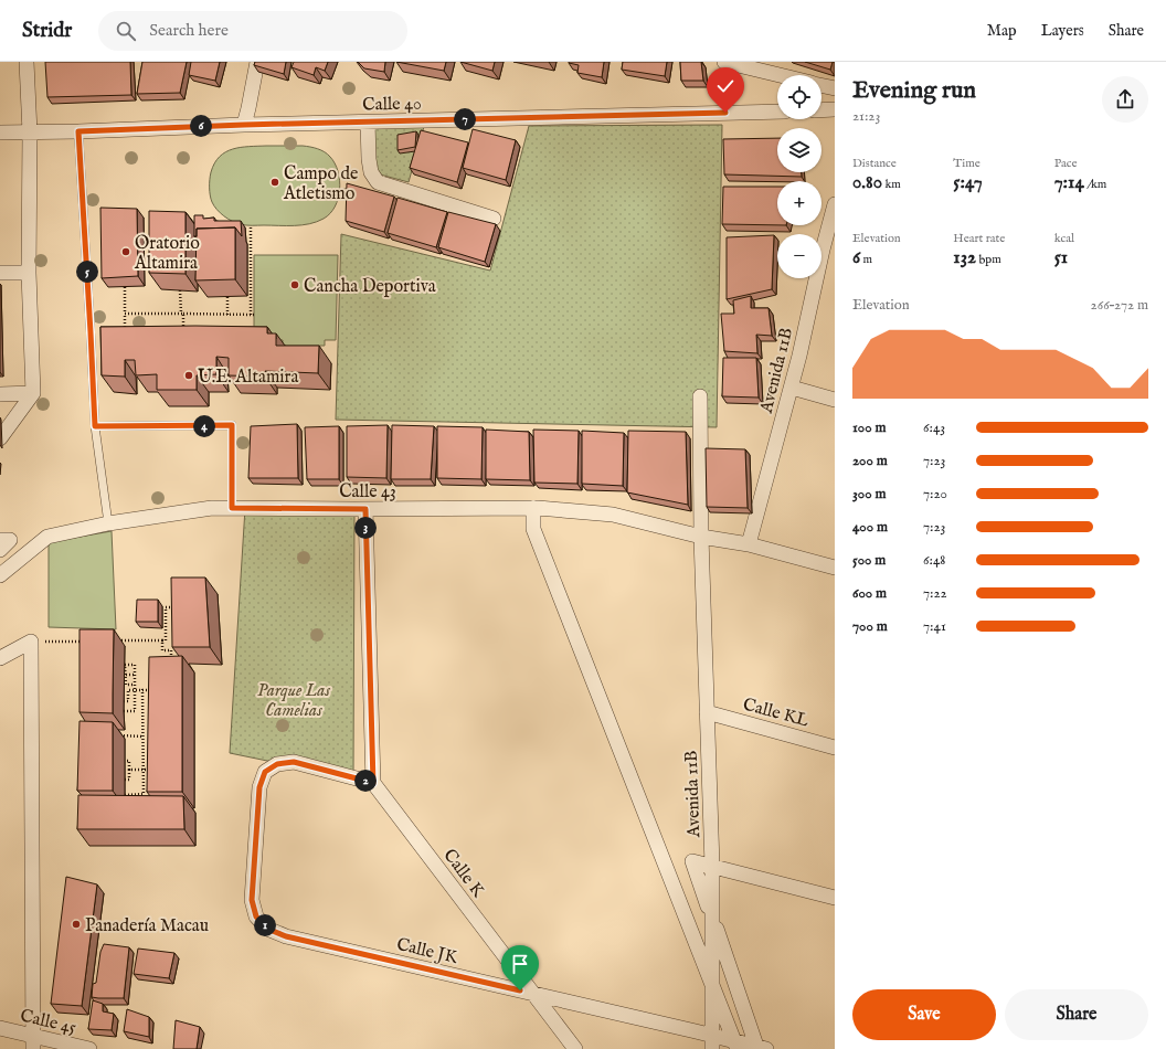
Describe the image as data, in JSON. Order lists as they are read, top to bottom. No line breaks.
{"streets":{"street":["Calle 40","Avenida 11B","Calle 43","Calle KL","Calle K","Calle JK","Calle 45"]},"crossings":[["Avenida 11B","Calle 43"],["Avenida 11B","Calle KL"],["Avenida 11B","Calle JK"],["Calle K","Calle JK"]],"parks":["Parque Las Camelias"],"places":["Campo de Atletismo","Oratorio Altamira","Cancha Deportiva","U.E. Altamira","Panadería Macau"],"page":{"header":"Stridr","search":"Search here","nav":["Map","Layers","Share"],"heading":["Evening run","21:23"],"map_buttons":["+","−"],"pins":["7","6","5","4","3","2","1"],"stats":[["Distance","0.80 km"],["Time","5:47"],["Pace","7:14 /km"],["Elevation","6 m"],["Heart rate","132 bpm"],["kcal","51"]],"chart":["Elevation","266–272 m"],"list":[{"name":"100 m","note":"6:43"},{"name":"200 m","note":"7:23"},{"name":"300 m","note":"7:20"},{"name":"400 m","note":"7:23"},{"name":"500 m","note":"6:48"},{"name":"600 m","note":"7:22"},{"name":"700 m","note":"7:41"}],"buttons":["Save","Share"]}}
